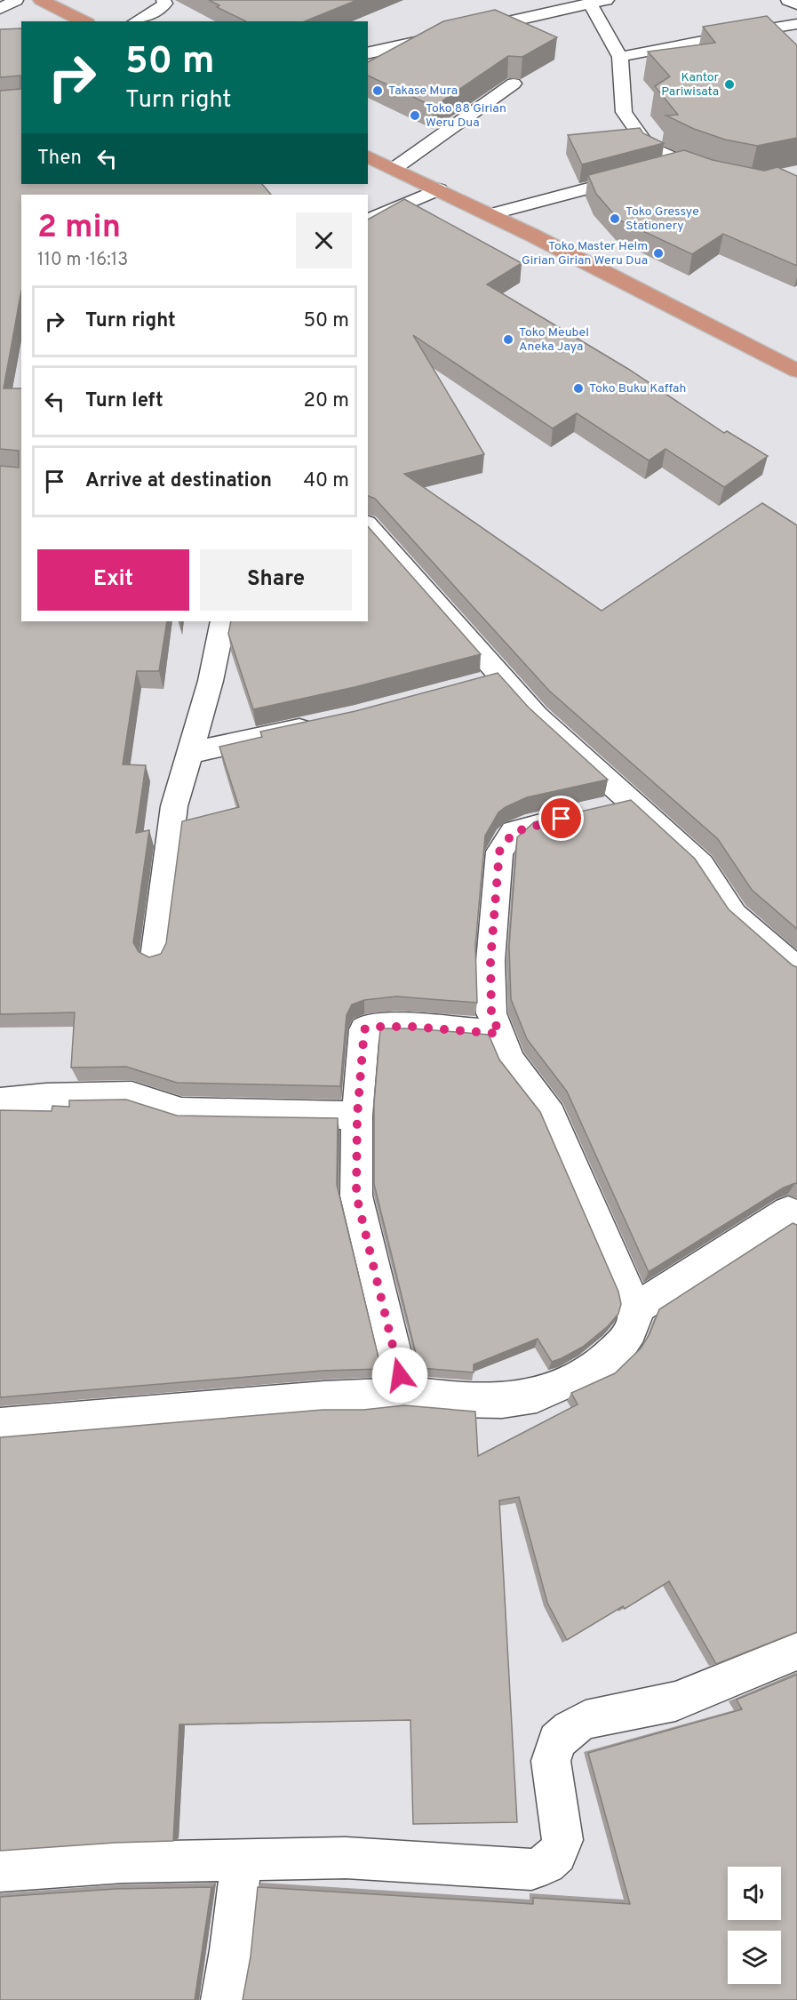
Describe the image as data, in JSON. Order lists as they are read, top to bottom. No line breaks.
{"places":["Kantor Pariwisata","Takase Mura","Toko 88 Girian Weru Dua","Toko Gressye Stationery","Toko Master Helm Girian Girian Weru Dua","Toko Meubel Aneka Jaya","Toko Buku Kaffah"],"page":{"turn":["50 m","Turn right"],"then":"Then","heading":["2 min","110 m · 16:13"],"list":[{"name":"Turn right","value":"50 m"},{"name":"Turn left","value":"20 m"},{"name":"Arrive at destination","value":"40 m"}],"buttons":["Exit","Share"]}}
